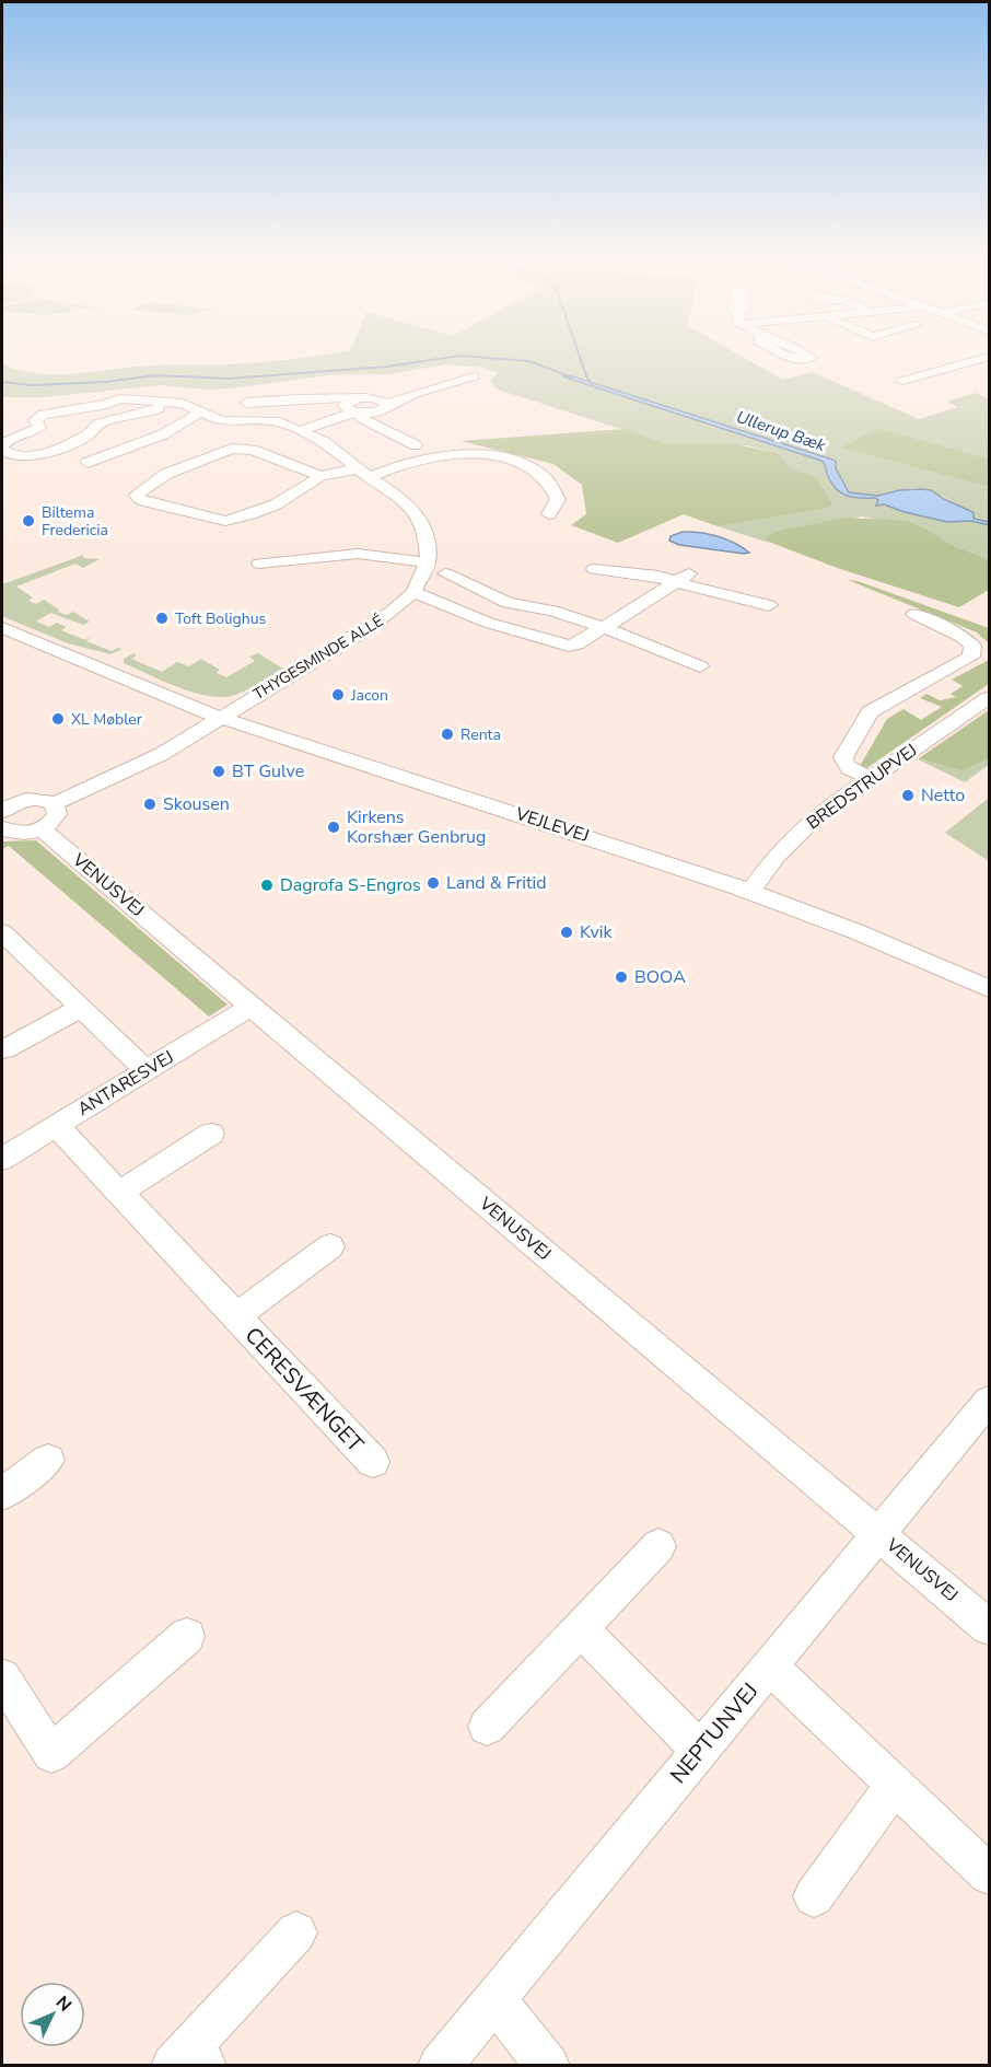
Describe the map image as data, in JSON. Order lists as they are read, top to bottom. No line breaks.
{"streets":{"street":["THYGESMINDE ALLÉ","BREDSTRUPVEJ","VEJLEVEJ","VENUSVEJ","ANTARESVEJ","CERESVÆNGET","NEPTUNVEJ"]},"crossings":[["THYGESMINDE ALLÉ","VEJLEVEJ"],["BREDSTRUPVEJ","VEJLEVEJ"],["VENUSVEJ","ANTARESVEJ"],["VENUSVEJ","NEPTUNVEJ"],["ANTARESVEJ","CERESVÆNGET"]],"water":["Ullerup Bæk"],"places":["Biltema Fredericia","Toft Bolighus","Jacon","XL Møbler","Renta","BT Gulve","Netto","Skousen","Kirkens Korshær Genbrug","Land & Fritid","Dagrofa S-Engros","Kvik","BOOA"],"north":"top right"}
